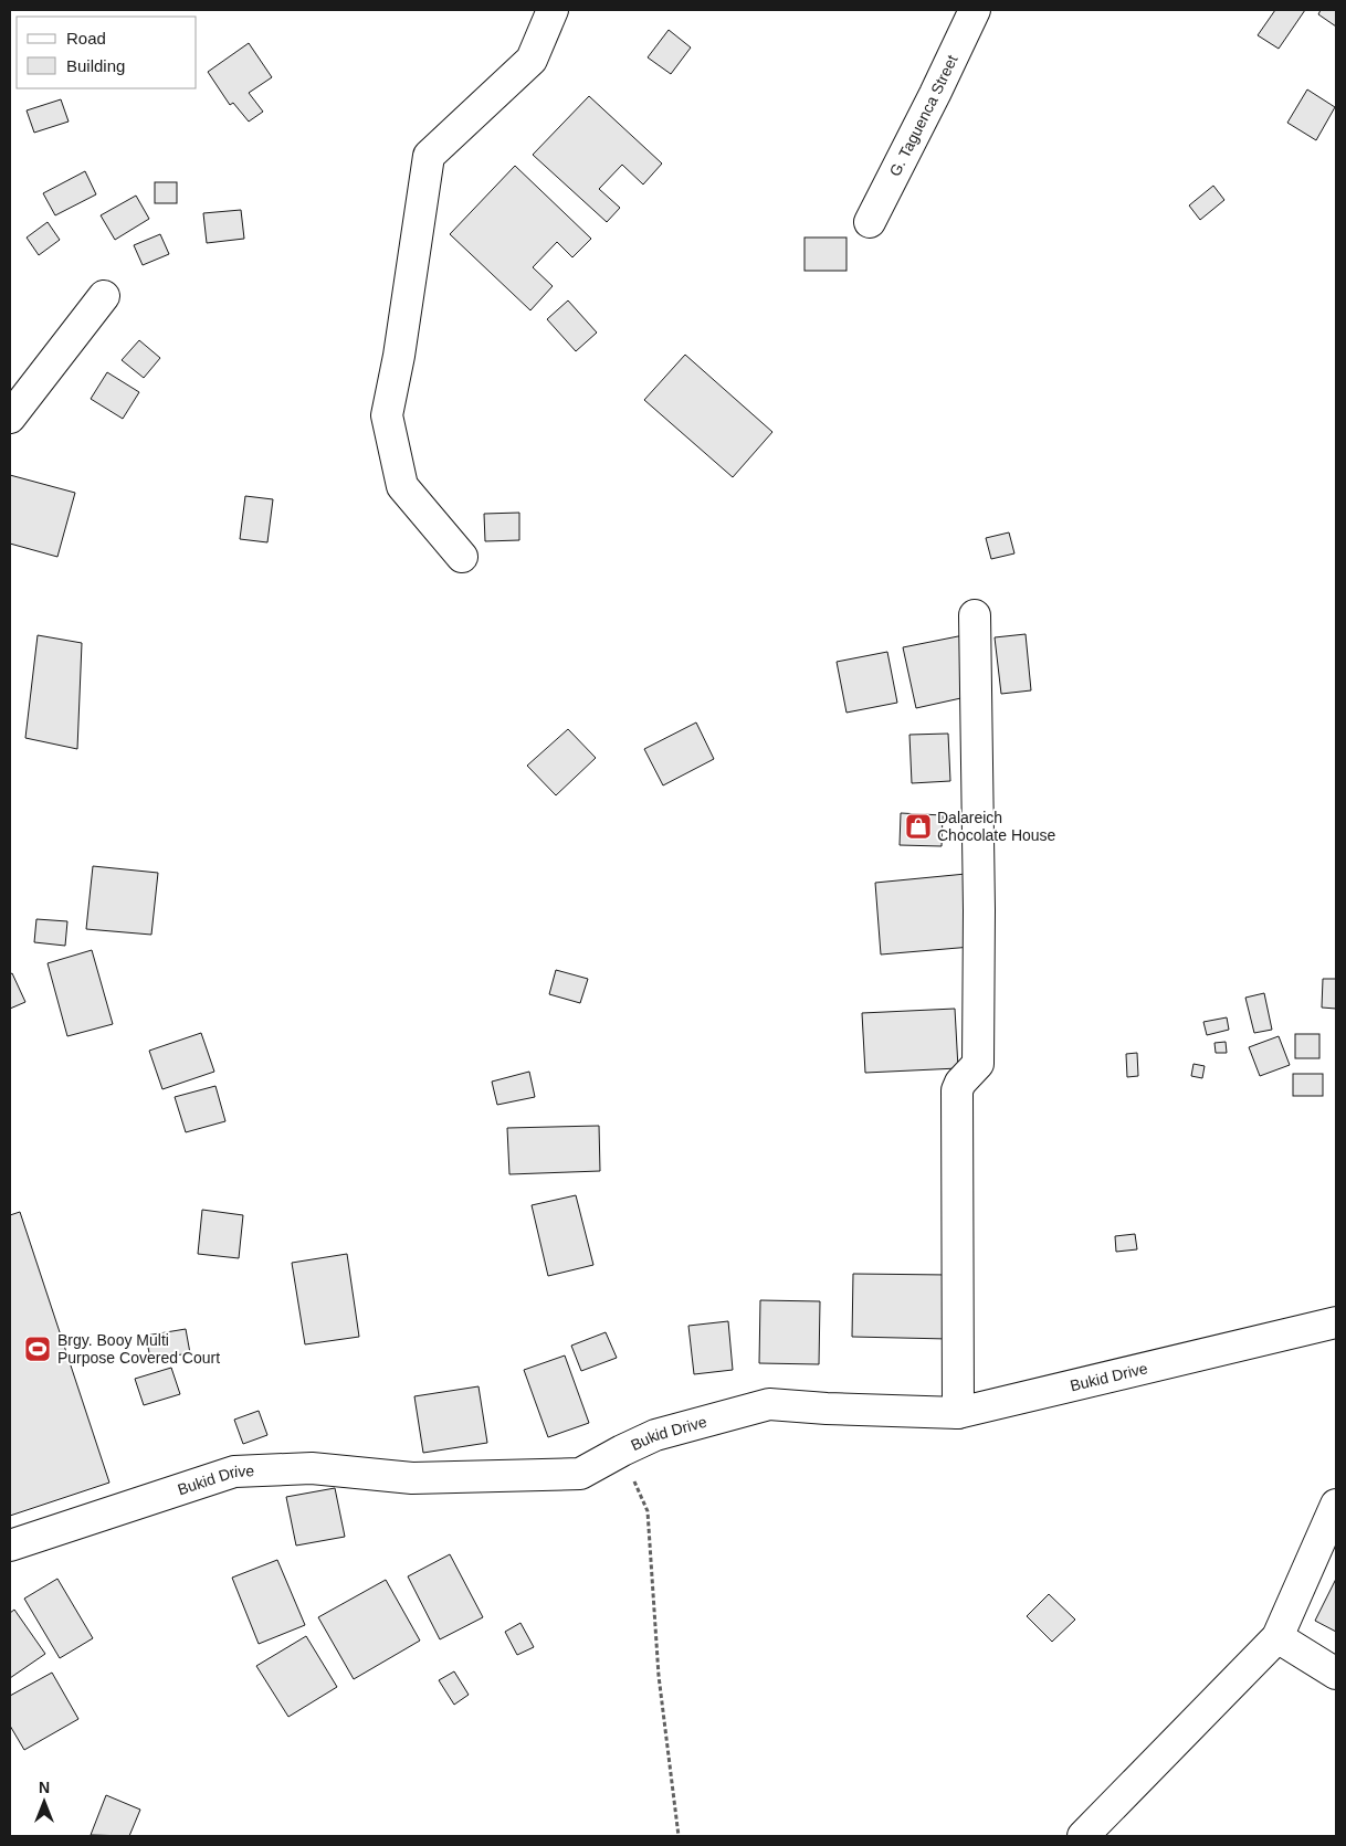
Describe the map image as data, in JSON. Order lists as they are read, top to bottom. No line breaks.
{"streets":{"street":["G. Taguenca Street","Bukid Drive"]},"places":{"shop":["Dalareich Chocolate House"],"sports":["Brgy. Booy Multi Purpose Covered Court"]},"legend":["Road","Building"],"north":"top"}
